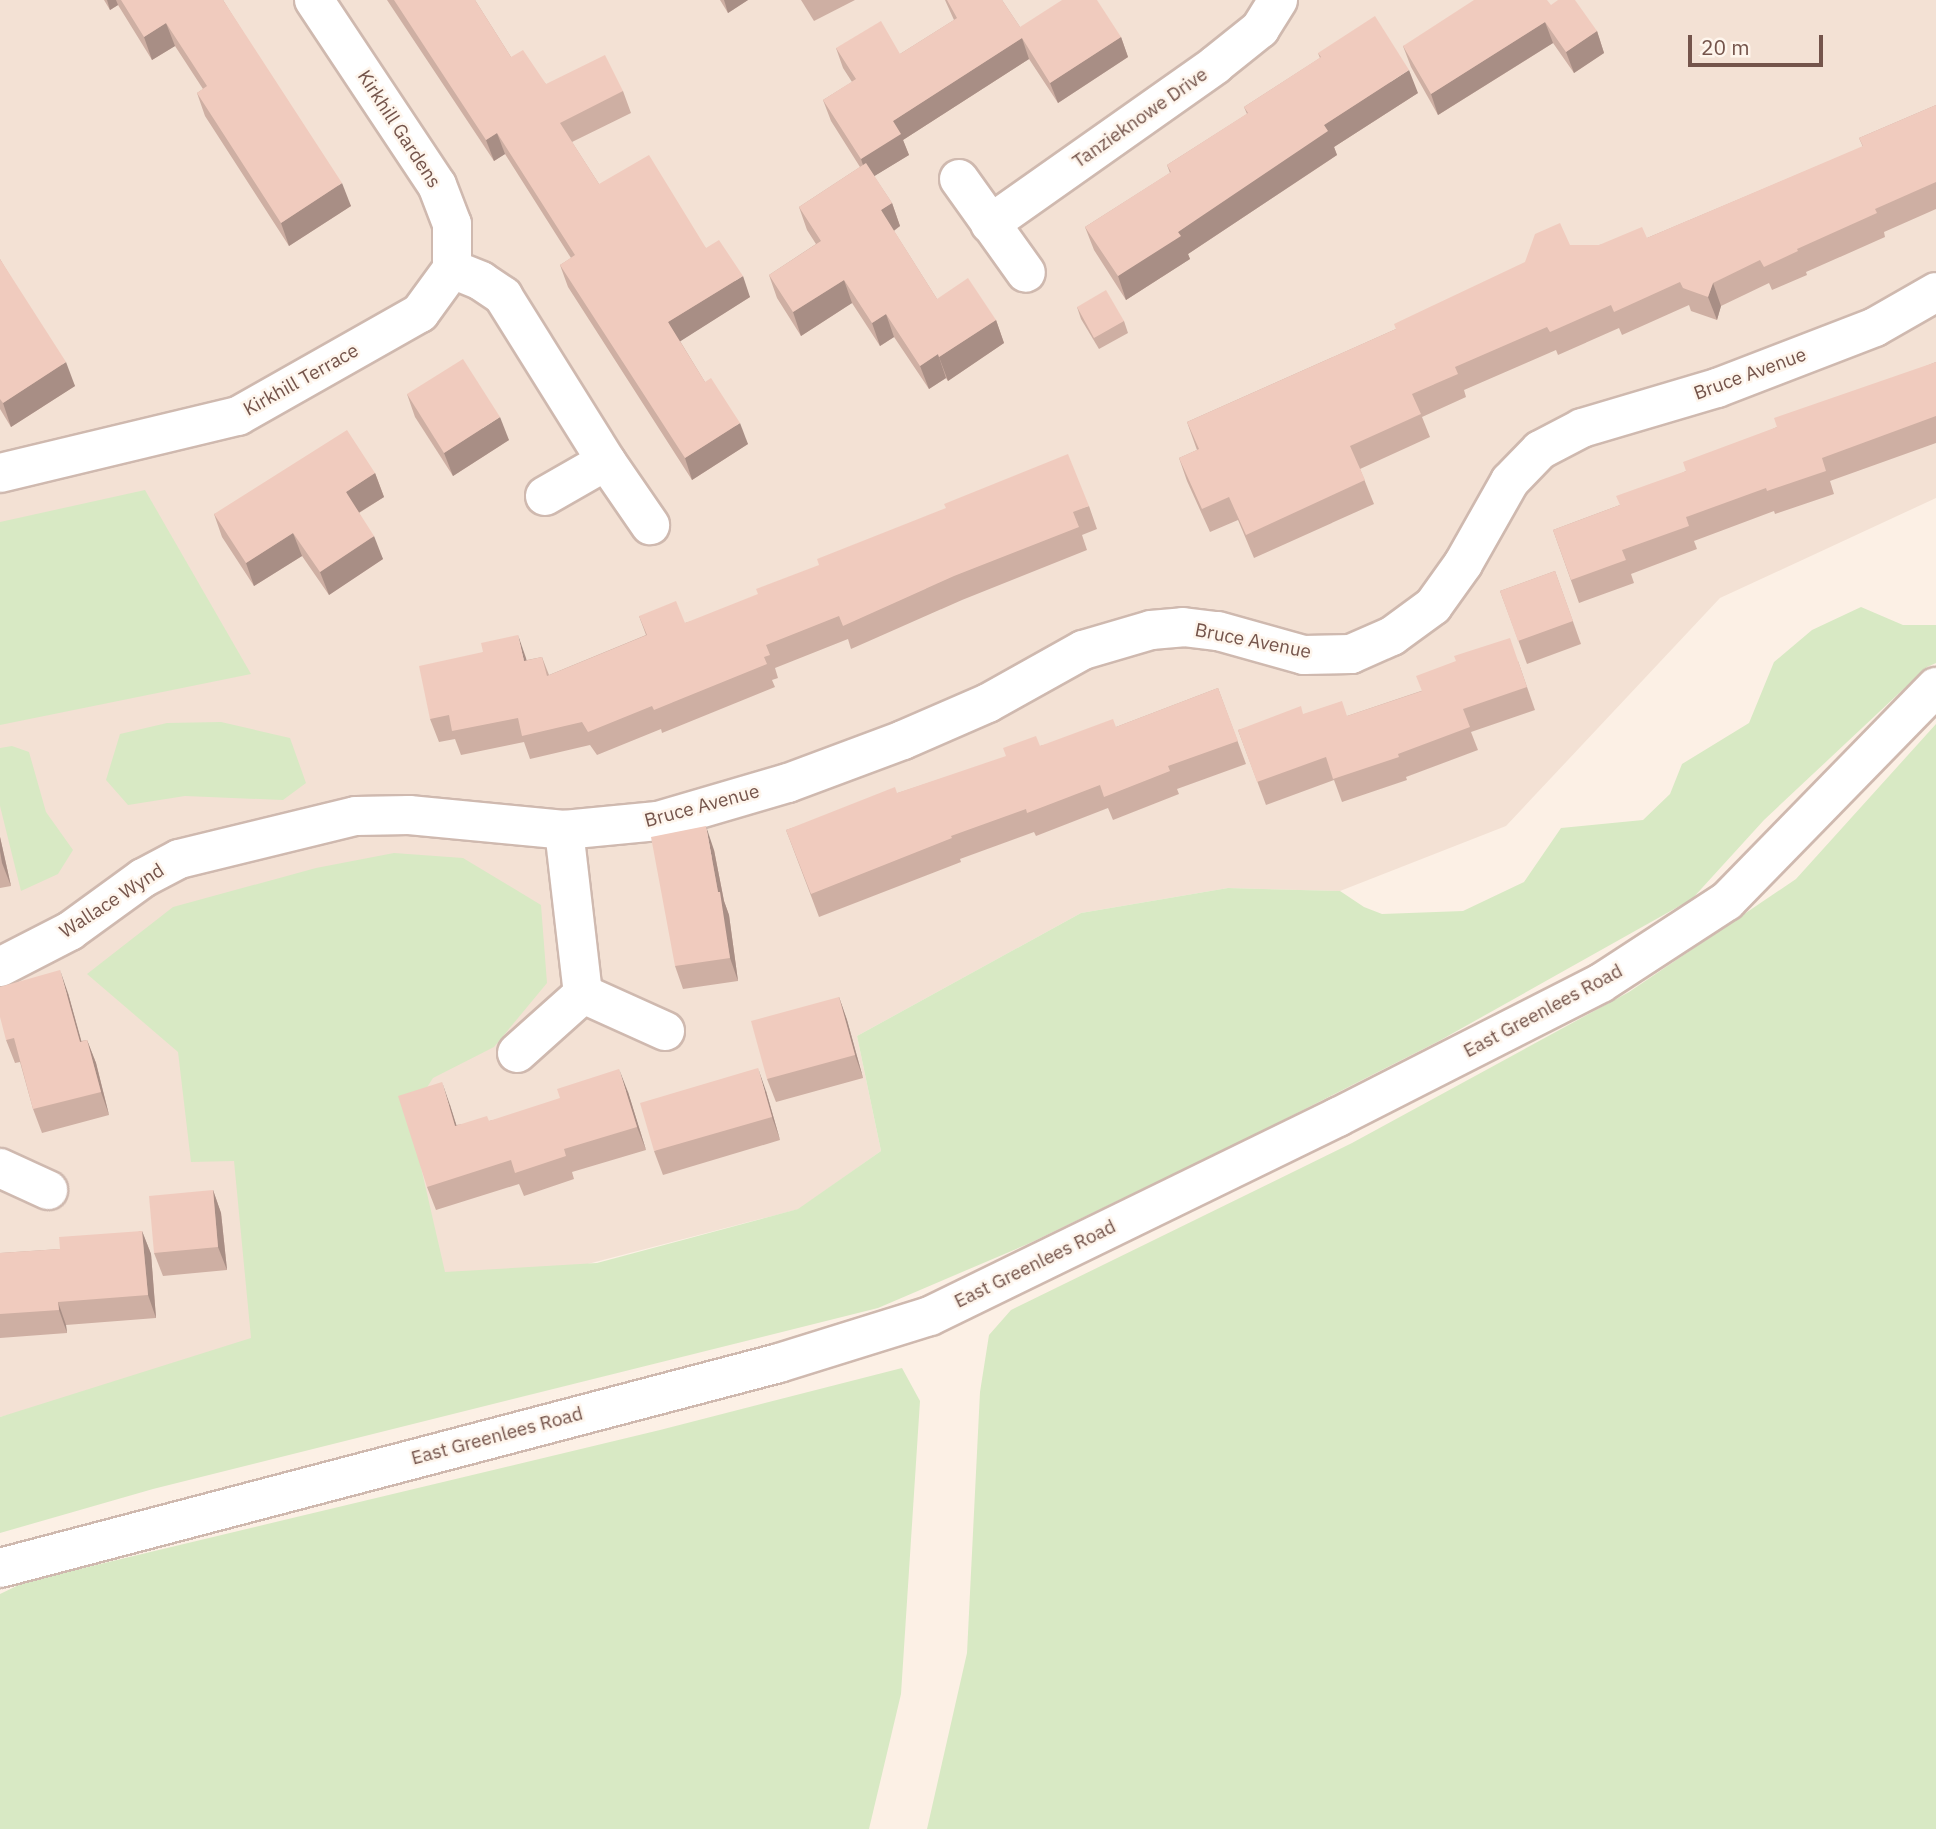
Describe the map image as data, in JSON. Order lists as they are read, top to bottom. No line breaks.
{"streets":{"street":["Tanzieknowe Drive","Kirkhill Gardens","Bruce Avenue","Kirkhill Terrace","Wallace Wynd","East Greenlees Road"]},"crossings":[["Kirkhill Gardens","Kirkhill Terrace"],["Bruce Avenue","Wallace Wynd"]],"scale_bar":"20 m"}
